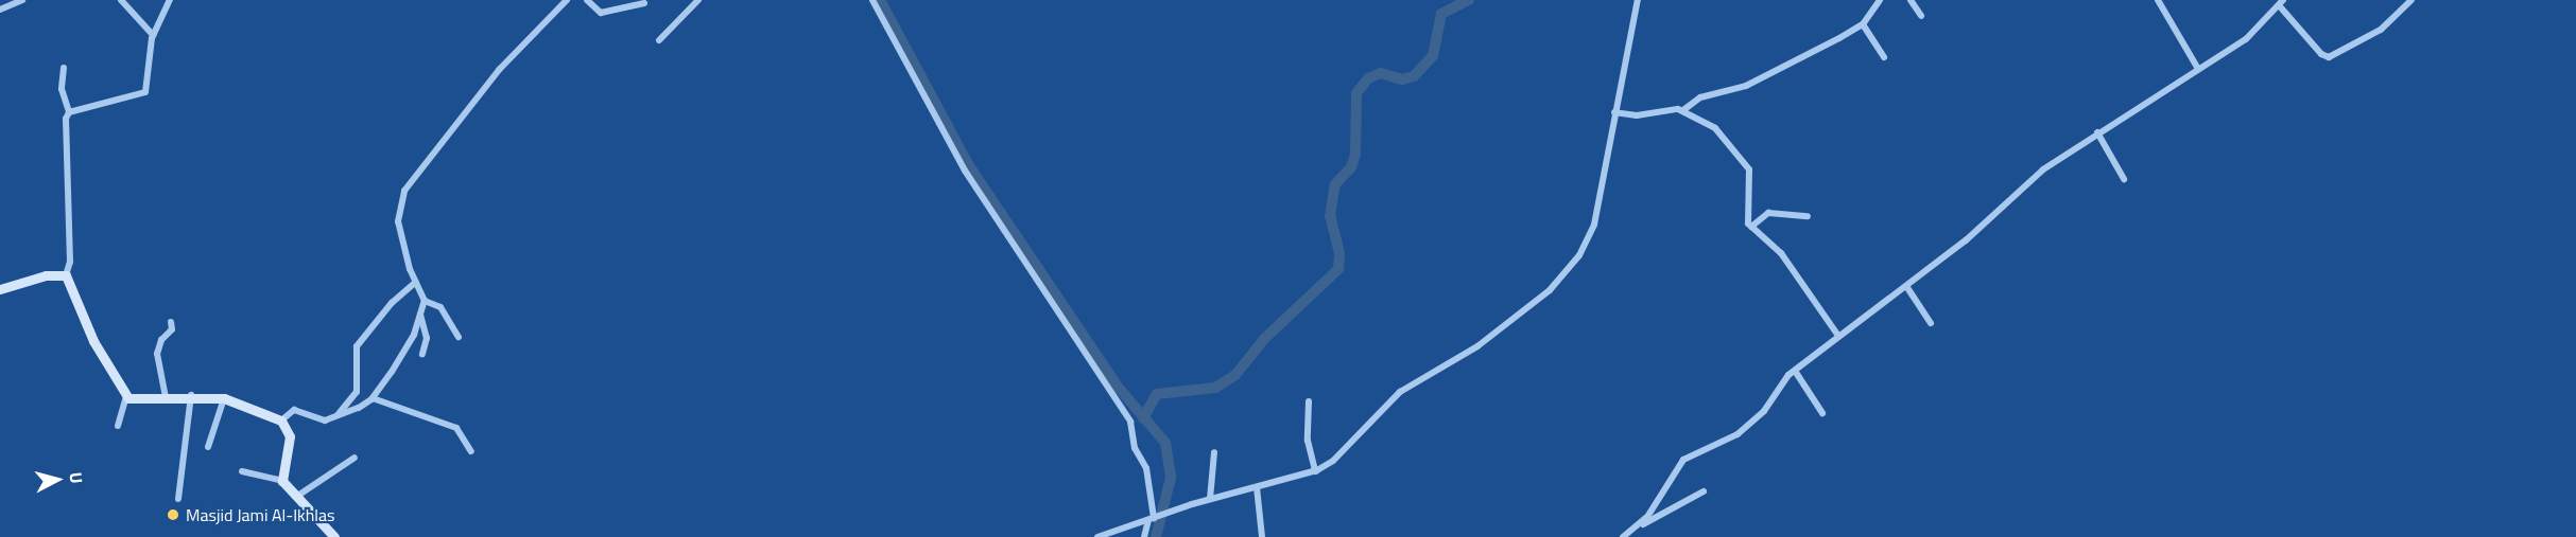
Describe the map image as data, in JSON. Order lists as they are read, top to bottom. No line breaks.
{"places":["Masjid Jami Al-Ikhlas"],"north":"right"}
